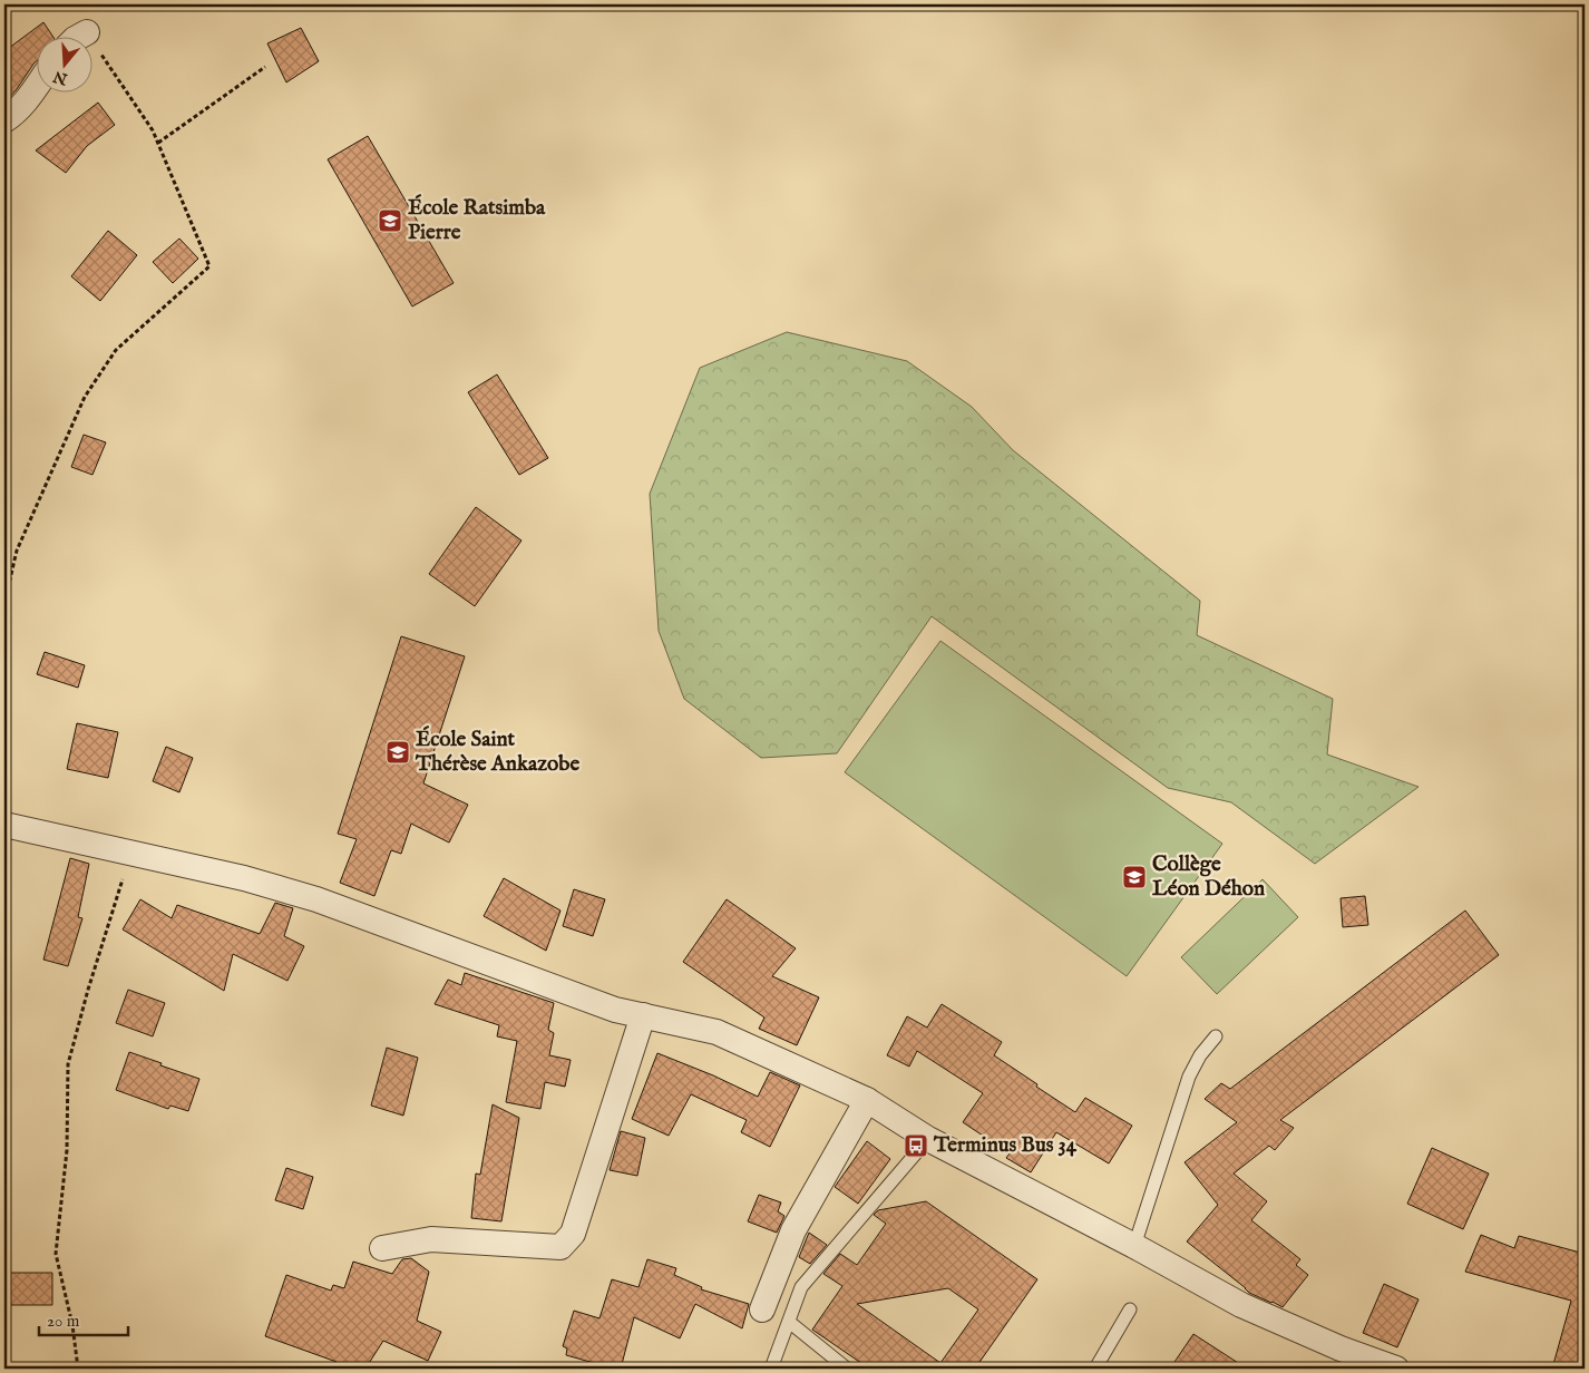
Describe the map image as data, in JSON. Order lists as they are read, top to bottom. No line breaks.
{"places":{"school or university":["École Ratsimba Pierre","École Saint Thérèse Ankazobe","Collège Léon Déhon"],"bus stop":["Terminus Bus 34"]},"scale_bar":"20 m","north":"bottom"}
